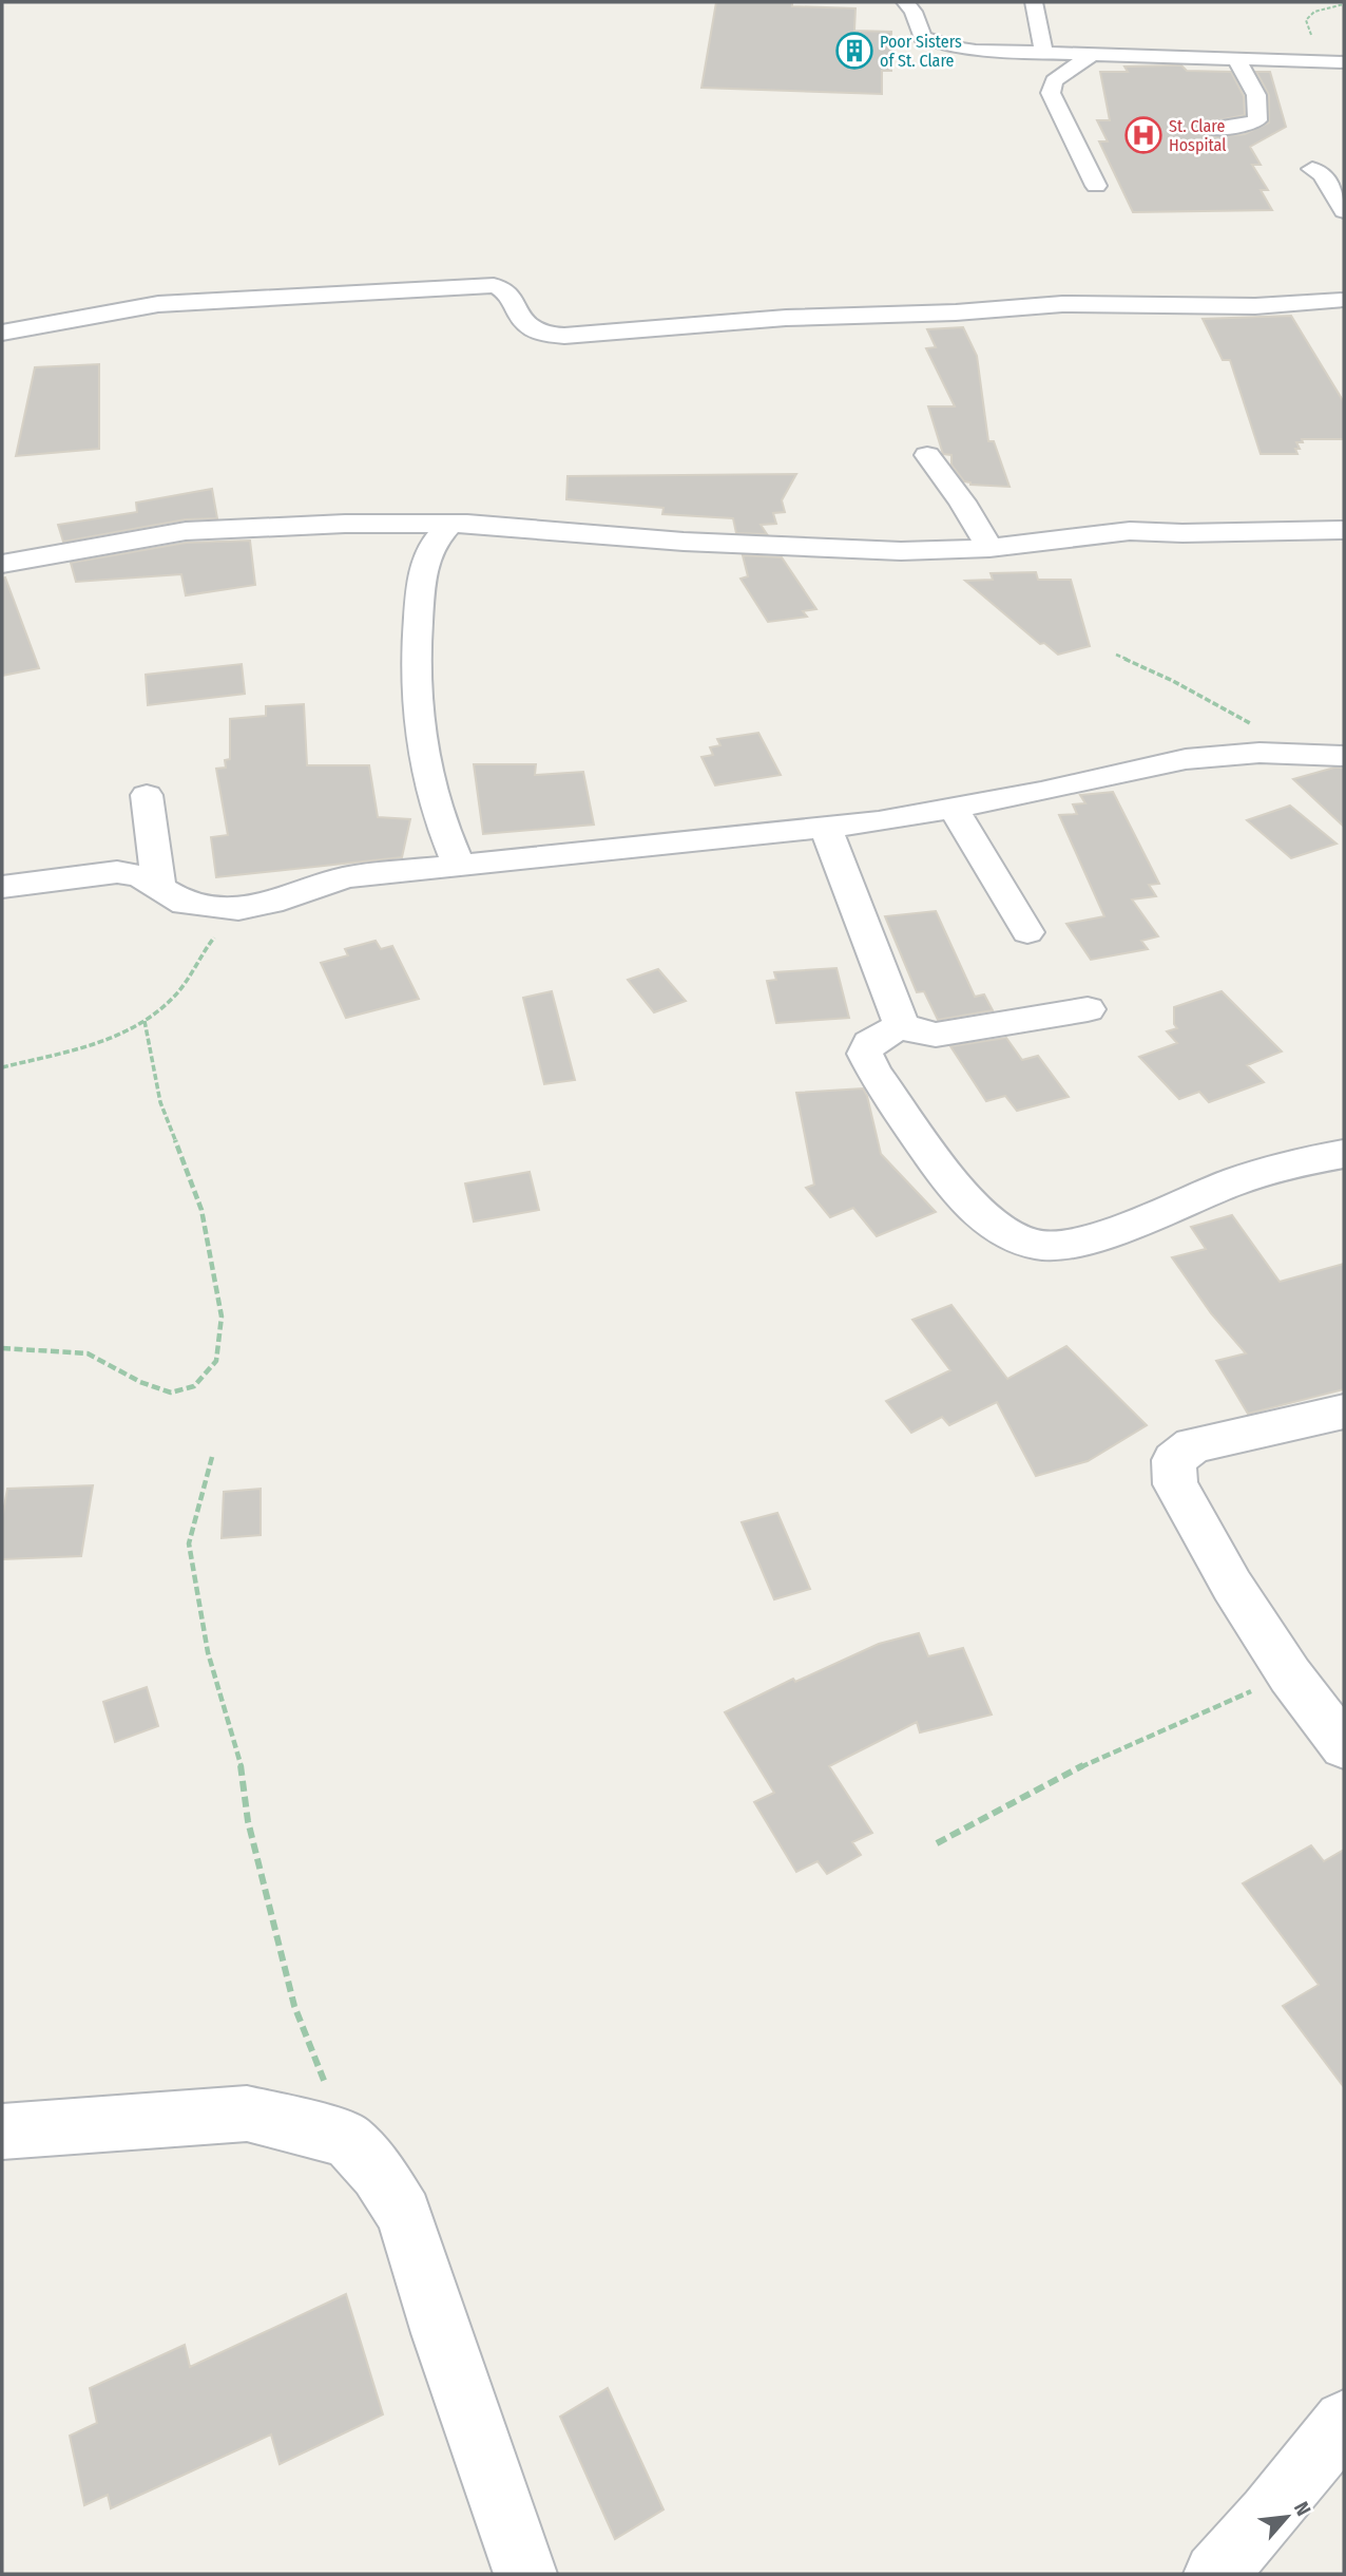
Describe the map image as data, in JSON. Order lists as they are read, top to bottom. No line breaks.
{"places":{"building":["Poor Sisters of St. Clare"],"hospital":["St. Clare Hospital"]},"north":"top right"}
